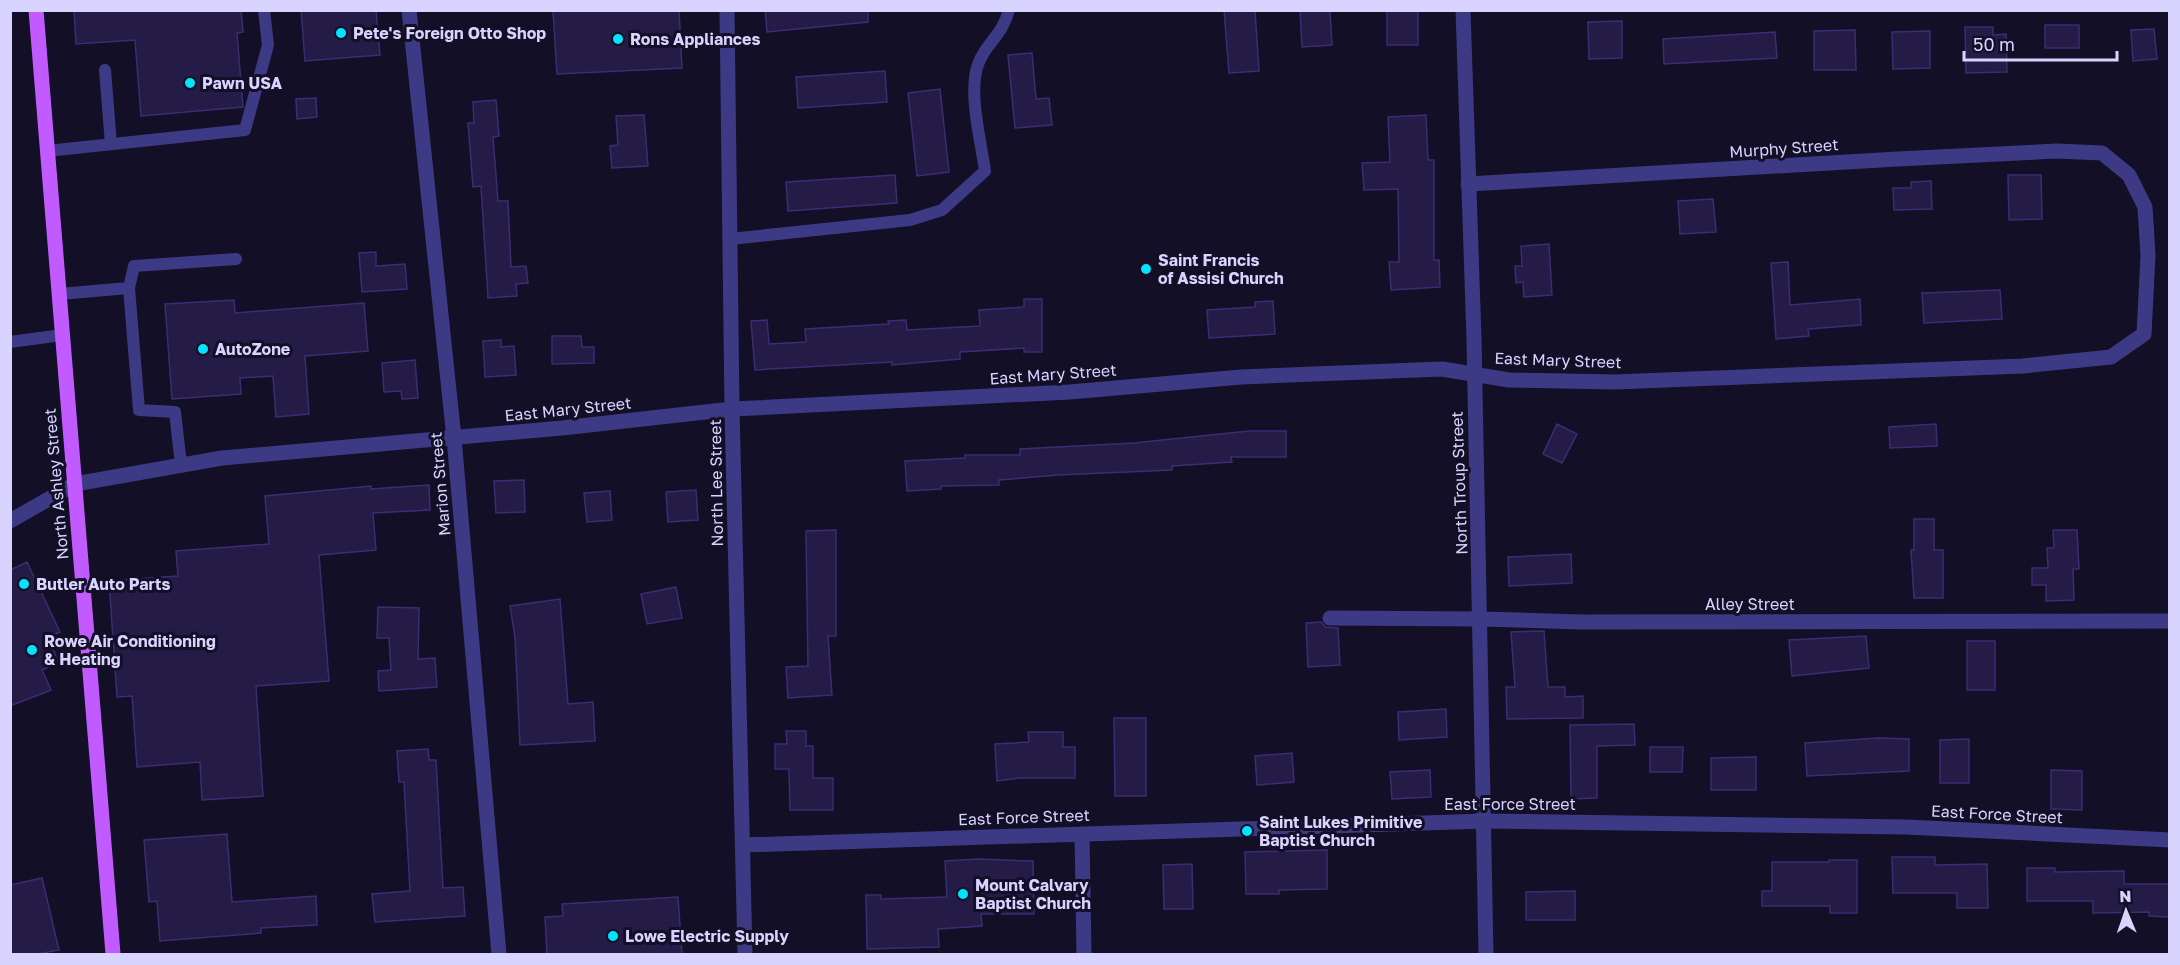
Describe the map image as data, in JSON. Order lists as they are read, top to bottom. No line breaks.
{"streets":{"main road":["North Ashley Street"],"street":["Murphy Street","East Mary Street","North Lee Street","North Troup Street","Marion Street","Alley Street","East Force Street"]},"crossings":[["Murphy Street","East Mary Street"],["Murphy Street","North Troup Street"],["East Mary Street","North Lee Street"],["East Mary Street","North Troup Street"],["East Mary Street","North Ashley Street"],["East Mary Street","Marion Street"],["North Lee Street","East Force Street"],["North Troup Street","Alley Street"],["North Troup Street","East Force Street"]],"places":["Pete's Foreign Otto Shop","Rons Appliances","Pawn USA","Saint Francis of Assisi Church","AutoZone","Butler Auto Parts","Rowe Air Conditioning & Heating","Saint Lukes Primitive Baptist Church","Mount Calvary Baptist Church","Lowe Electric Supply"],"scale_bar":"50 m","north":"top"}
